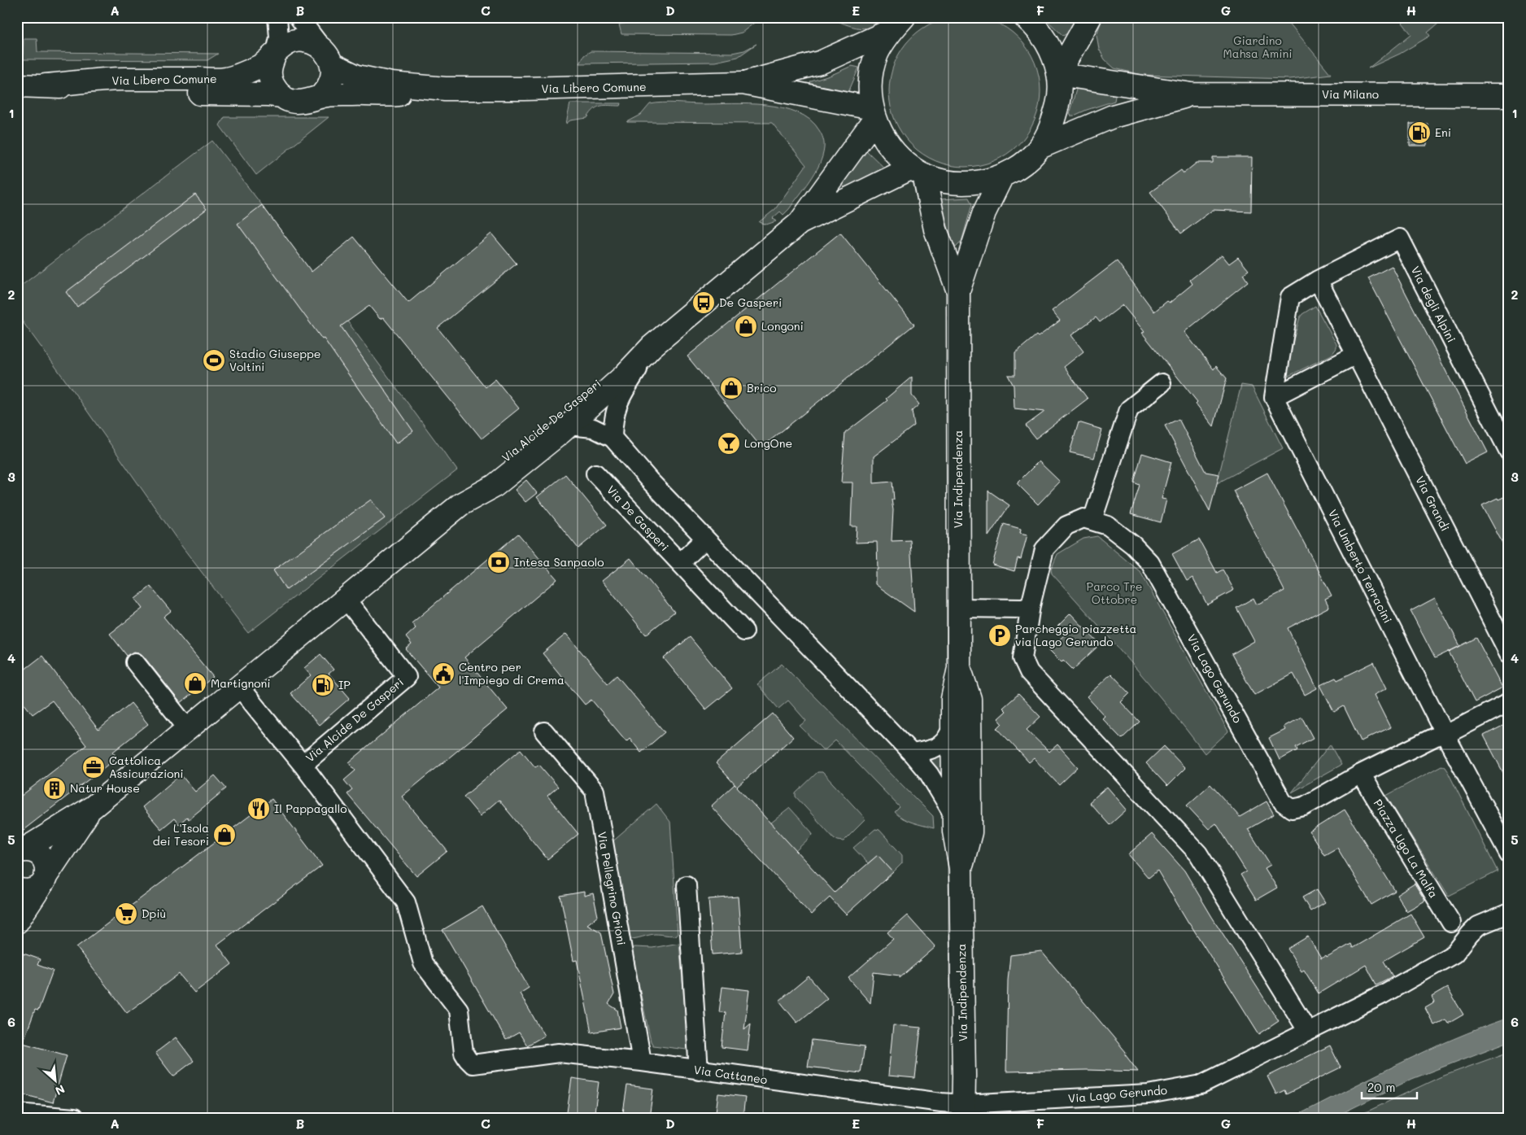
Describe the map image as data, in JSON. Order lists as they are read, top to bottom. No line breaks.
{"streets":{"street":["Via Libero Comune","Via Milano","Via degli Alpini","Via Alcide De Gasperi","Via Indipendenza","Via Grandi","Via De Gasperi","Via Umberto Terracini","Via Lago Gerundo","Piazza Ugo La Malfa","Via Pellegrino Grioni","Via Cattaneo"]},"crossings":[["Via Libero Comune","Via Alcide De Gasperi"],["Via degli Alpini","Via Grandi"],["Via Alcide De Gasperi","Via Indipendenza"],["Via Alcide De Gasperi","Via Cattaneo"],["Via Indipendenza","Via Cattaneo"],["Via Umberto Terracini","Via Lago Gerundo"],["Via Lago Gerundo","Piazza Ugo La Malfa"],["Via Lago Gerundo","Via Cattaneo"],["Via Pellegrino Grioni","Via Cattaneo"]],"parks":["Giardino Mahsa Amini","Parco Tre Ottobre"],"places":{"fuel station":["Eni","IP"],"bus stop":["De Gasperi"],"shop":["Longoni","Brico","Martignoni","L'Isola dei Tesori"],"sports":["Stadio Giuseppe Voltini"],"bar":["LongOne"],"bank":["Intesa Sanpaolo"],"parking":["Parcheggio piazzetta via Lago Gerundo"],"public building":["Centro per l'Impiego di Crema"],"office":["Cattolica Assicurazioni"],"building":["Natur House"],"restaurant":["Il Pappagallo"],"supermarket":["Dpiù"]},"scale_bar":"20 m","north":"bottom right","grid":{"columns":["A","B","C","D","E","F","G","H"],"rows":["1","2","3","4","5","6"]}}
